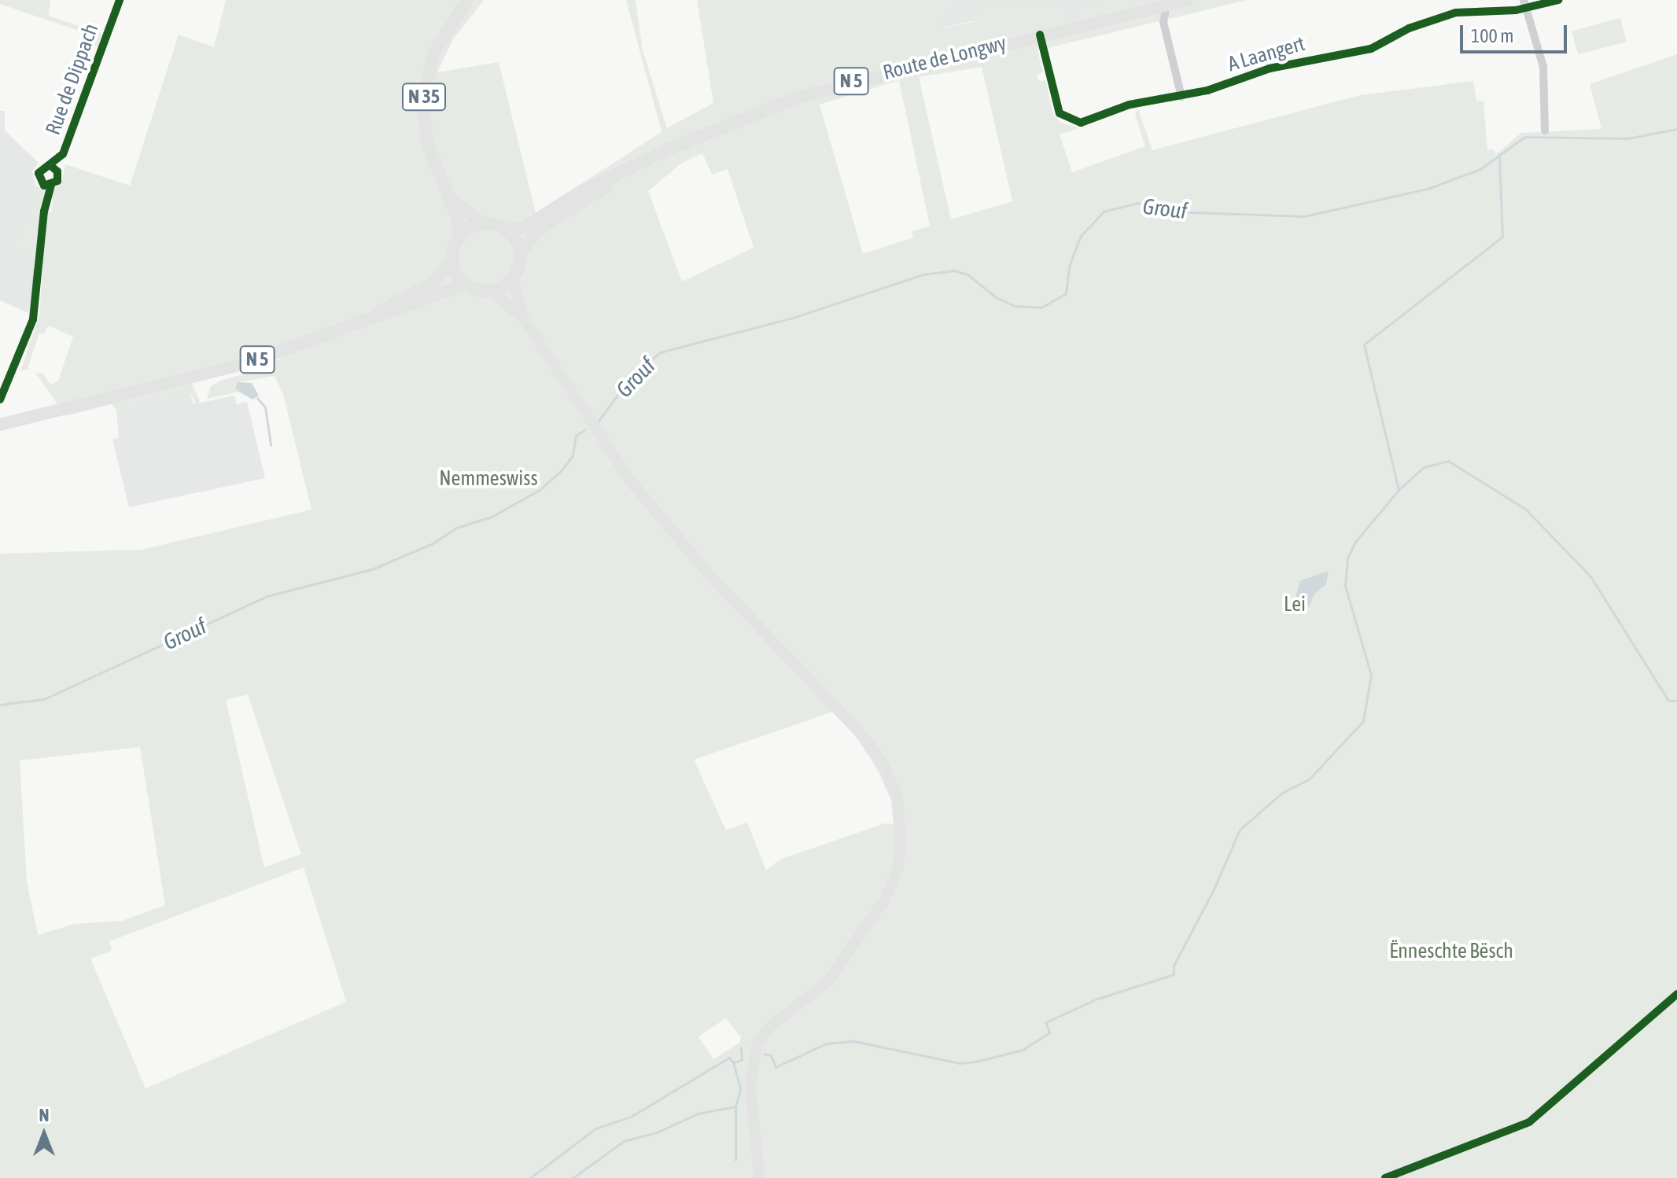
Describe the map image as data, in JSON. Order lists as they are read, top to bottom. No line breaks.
{"streets":{"main road":["Route de Longwy","N 5","N 35"],"street":["A Laangert","Rue de Dippach"]},"crossings":[["A Laangert","Route de Longwy"],["Route de Longwy","N 5"],["Route de Longwy","N 35"],["N 5","N 35"]],"water":["Grouf"],"parks":["Nemmeswiss","Lei","Ënneschte Bësch"],"scale_bar":"100 m","north":"top"}
